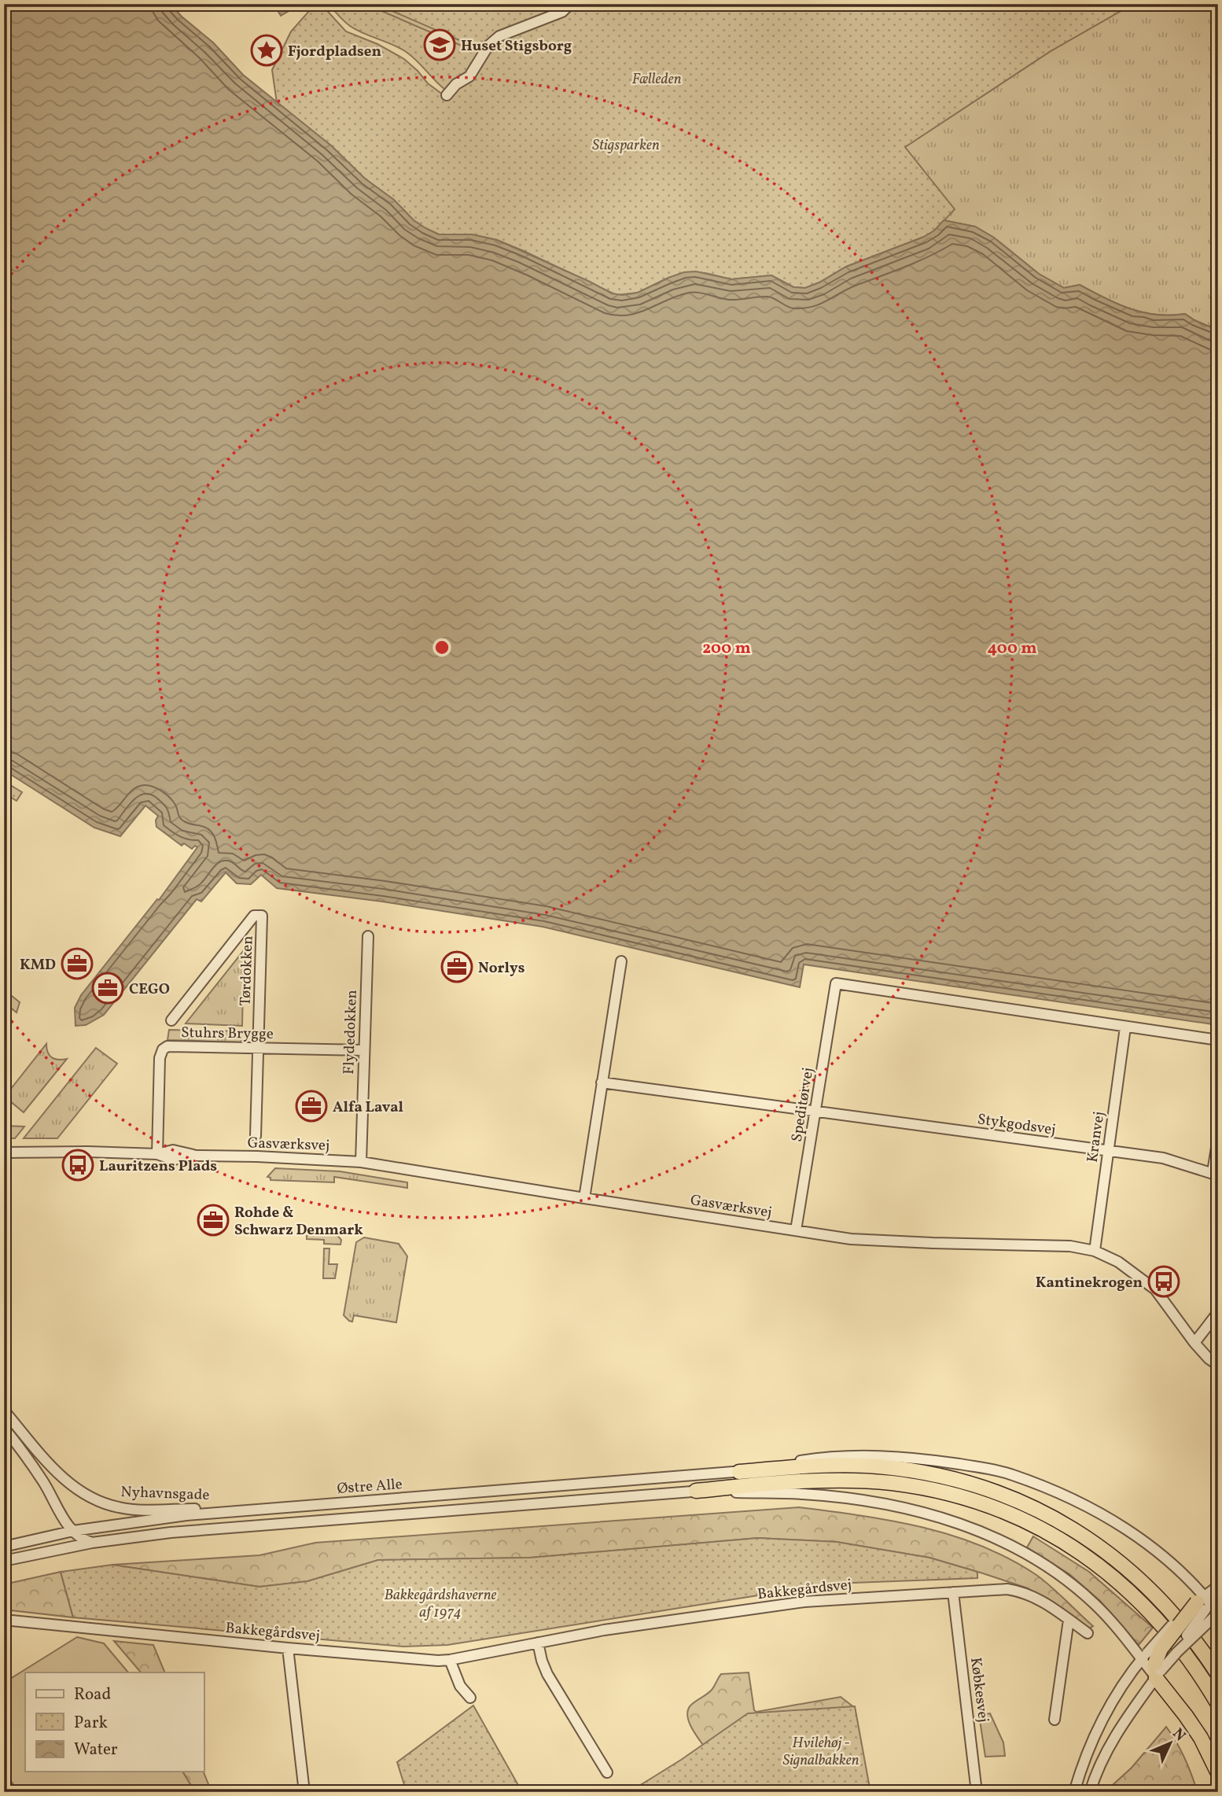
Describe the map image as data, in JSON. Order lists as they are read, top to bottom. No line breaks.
{"streets":{"street":["Tørdokken","Stuhrs Brygge","Flydedokken","Speditørvej","Stykgodsvej","Kranvej","Gasværksvej","Østre Alle","Nyhavnsgade","Bakkegårdsvej","Købkesvej"]},"crossings":[["Tørdokken","Stuhrs Brygge"],["Stuhrs Brygge","Flydedokken"],["Stuhrs Brygge","Gasværksvej"],["Flydedokken","Gasværksvej"],["Speditørvej","Stykgodsvej"],["Speditørvej","Kranvej"],["Speditørvej","Gasværksvej"],["Stykgodsvej","Kranvej"],["Kranvej","Gasværksvej"],["Østre Alle","Nyhavnsgade"],["Bakkegårdsvej","Købkesvej"]],"parks":["Fælleden","Stigsparken","Bakkegårdshaverne af 1974","Hvilehøj - Signalbakken"],"places":{"school or university":["Huset Stigsborg"],"place":["Fjordpladsen"],"office":["KMD","Norlys","CEGO","Alfa Laval","Rohde & Schwarz Denmark"],"bus stop":["Lauritzens Plads","Kantinekrogen"]},"legend":["Road","Park","Water"],"north":"top right","rings":["200 m","400 m"]}
